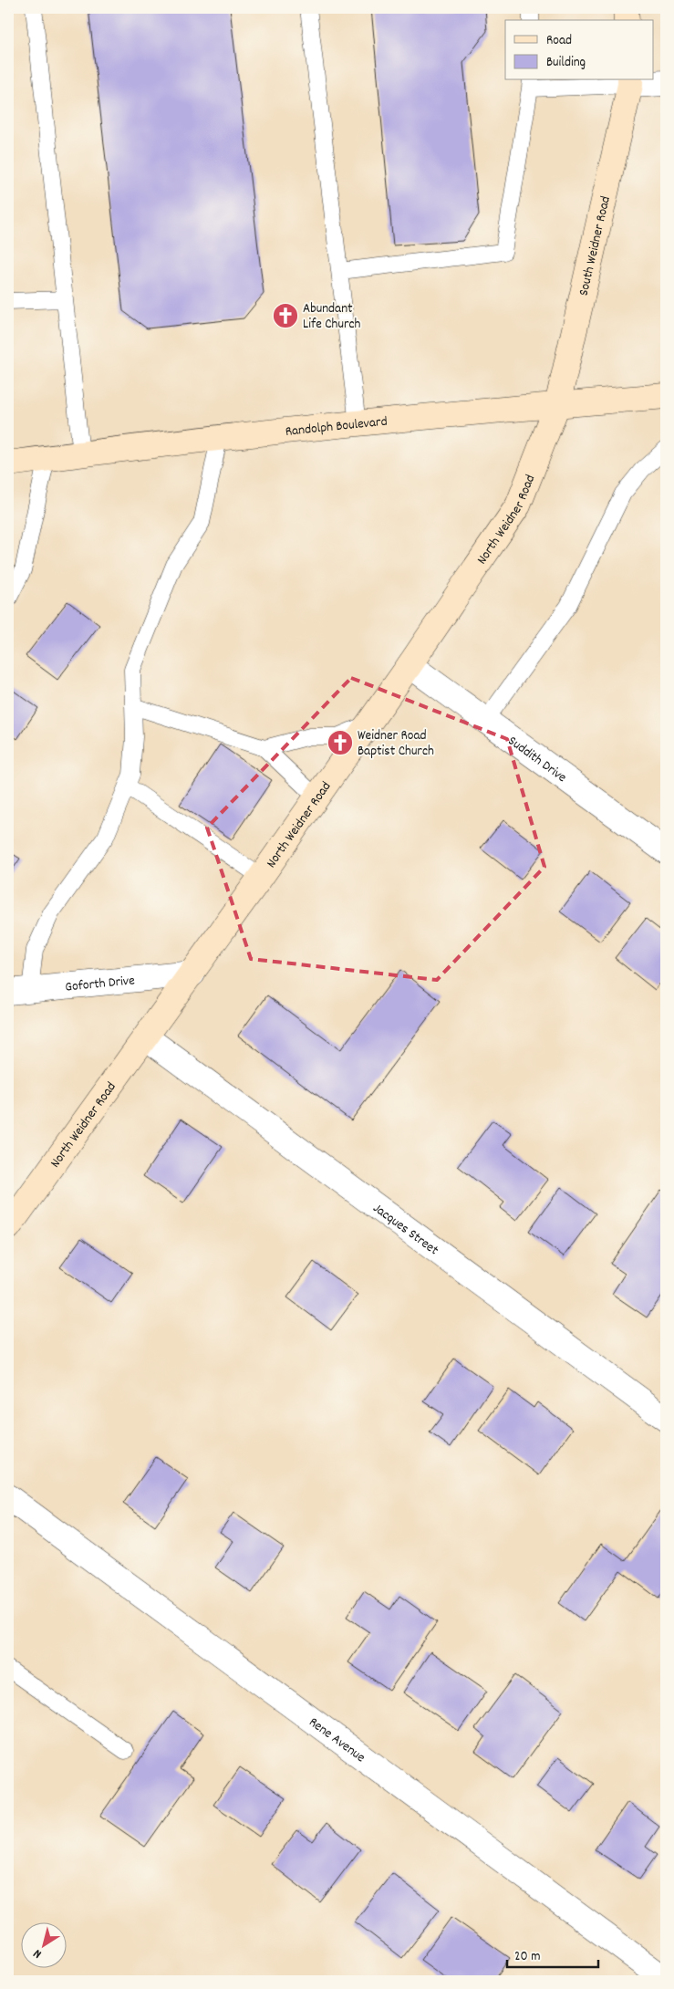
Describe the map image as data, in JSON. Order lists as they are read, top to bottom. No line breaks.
{"streets":{"main road":["South Weidner Road","Randolph Boulevard","North Weidner Road"],"street":["Suddith Drive","Goforth Drive","Jacques Street","Rene Avenue"]},"crossings":[["South Weidner Road","Randolph Boulevard"],["South Weidner Road","North Weidner Road"],["Randolph Boulevard","North Weidner Road"],["North Weidner Road","Suddith Drive"],["North Weidner Road","Goforth Drive"],["North Weidner Road","Jacques Street"]],"places":{"church":["Abundant Life Church","Weidner Road Baptist Church"]},"legend":["Road","Building"],"scale_bar":"20 m","north":"bottom left"}
